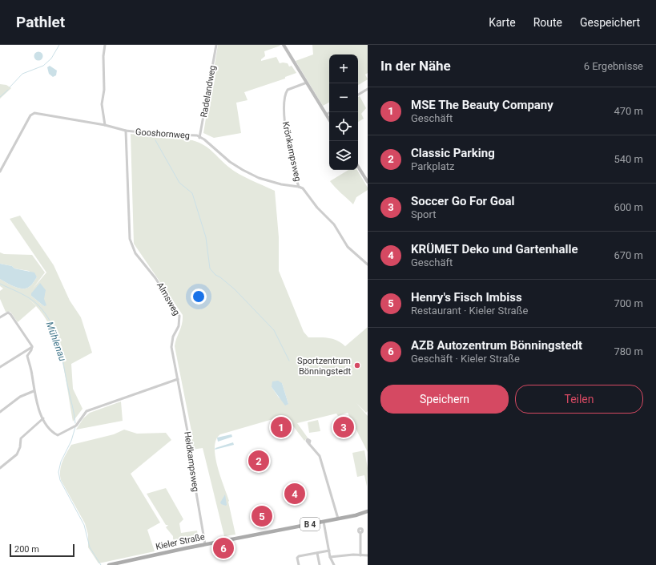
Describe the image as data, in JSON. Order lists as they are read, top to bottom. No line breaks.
{"streets":{"main road":["B 4","Kieler Straße"],"street":["Radelandweg","Gooshornweg","Krönkampsweg","Almsweg","Heidkampsweg"]},"crossings":[["Radelandweg","Gooshornweg"],["Gooshornweg","Krönkampsweg"],["Gooshornweg","Almsweg"],["Almsweg","Heidkampsweg"],["Heidkampsweg","Kieler Straße"]],"water":["Mühlenau"],"places":["Sportzentrum Bönningstedt"],"scale_bar":"200 m","page":{"header":"Pathlet","nav":["Karte","Route","Gespeichert"],"heading":["In der Nähe","6 Ergebnisse"],"map_buttons":["+","−"],"list":[{"mark":"1","name":"MSE The Beauty Company","note":"Geschäft","value":"470 m"},{"mark":"2","name":"Classic Parking","note":"Parkplatz","value":"540 m"},{"mark":"3","name":"Soccer Go For Goal","note":"Sport","value":"600 m"},{"mark":"4","name":"KRÜMET Deko und Gartenhalle","note":"Geschäft","value":"670 m"},{"mark":"5","name":"Henry's Fisch Imbiss","note":"Restaurant · Kieler Straße","value":"700 m"},{"mark":"6","name":"AZB Autozentrum Bönningstedt","note":"Geschäft · Kieler Straße","value":"780 m"}],"buttons":["Speichern","Teilen"],"pins":["1","3","2","4","5","6"],"scale":"200 m"}}
